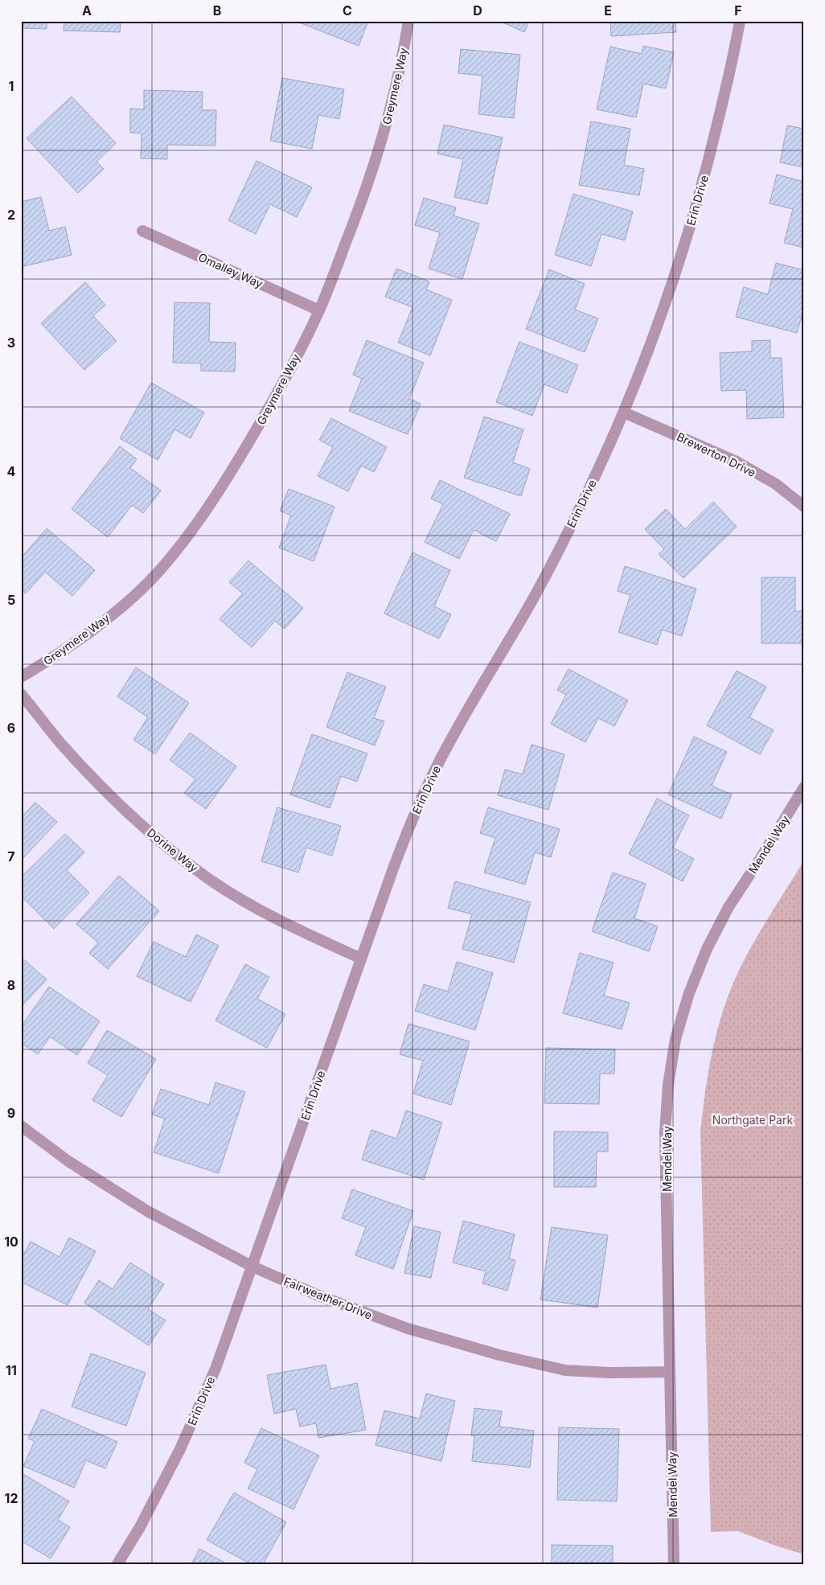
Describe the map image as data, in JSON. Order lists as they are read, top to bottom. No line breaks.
{"streets":{"street":["Greymere Way","Erin Drive","Omalley Way","Brewerton Drive","Mendel Way","Dorine Way","Fairweather Drive"]},"crossings":[["Greymere Way","Omalley Way"],["Erin Drive","Brewerton Drive"],["Erin Drive","Dorine Way"],["Erin Drive","Fairweather Drive"],["Mendel Way","Fairweather Drive"]],"parks":["Northgate Park"],"grid":{"columns":["A","B","C","D","E","F"],"rows":["1","2","3","4","5","6","7","8","9","10","11","12"]}}
